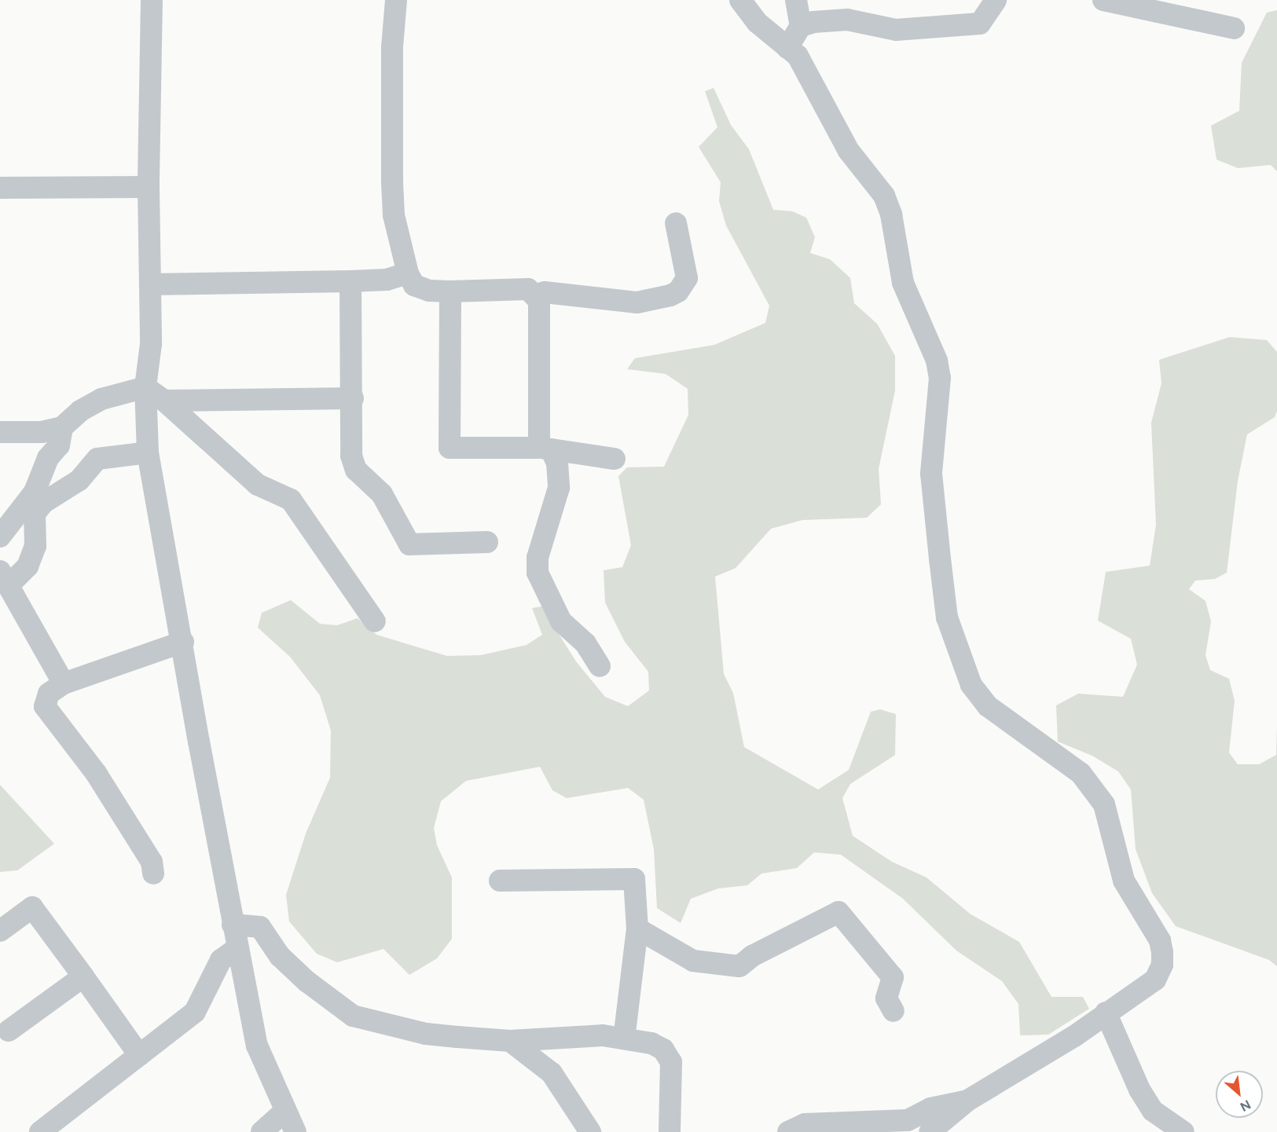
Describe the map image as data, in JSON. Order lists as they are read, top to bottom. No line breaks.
{"north":"bottom right"}
